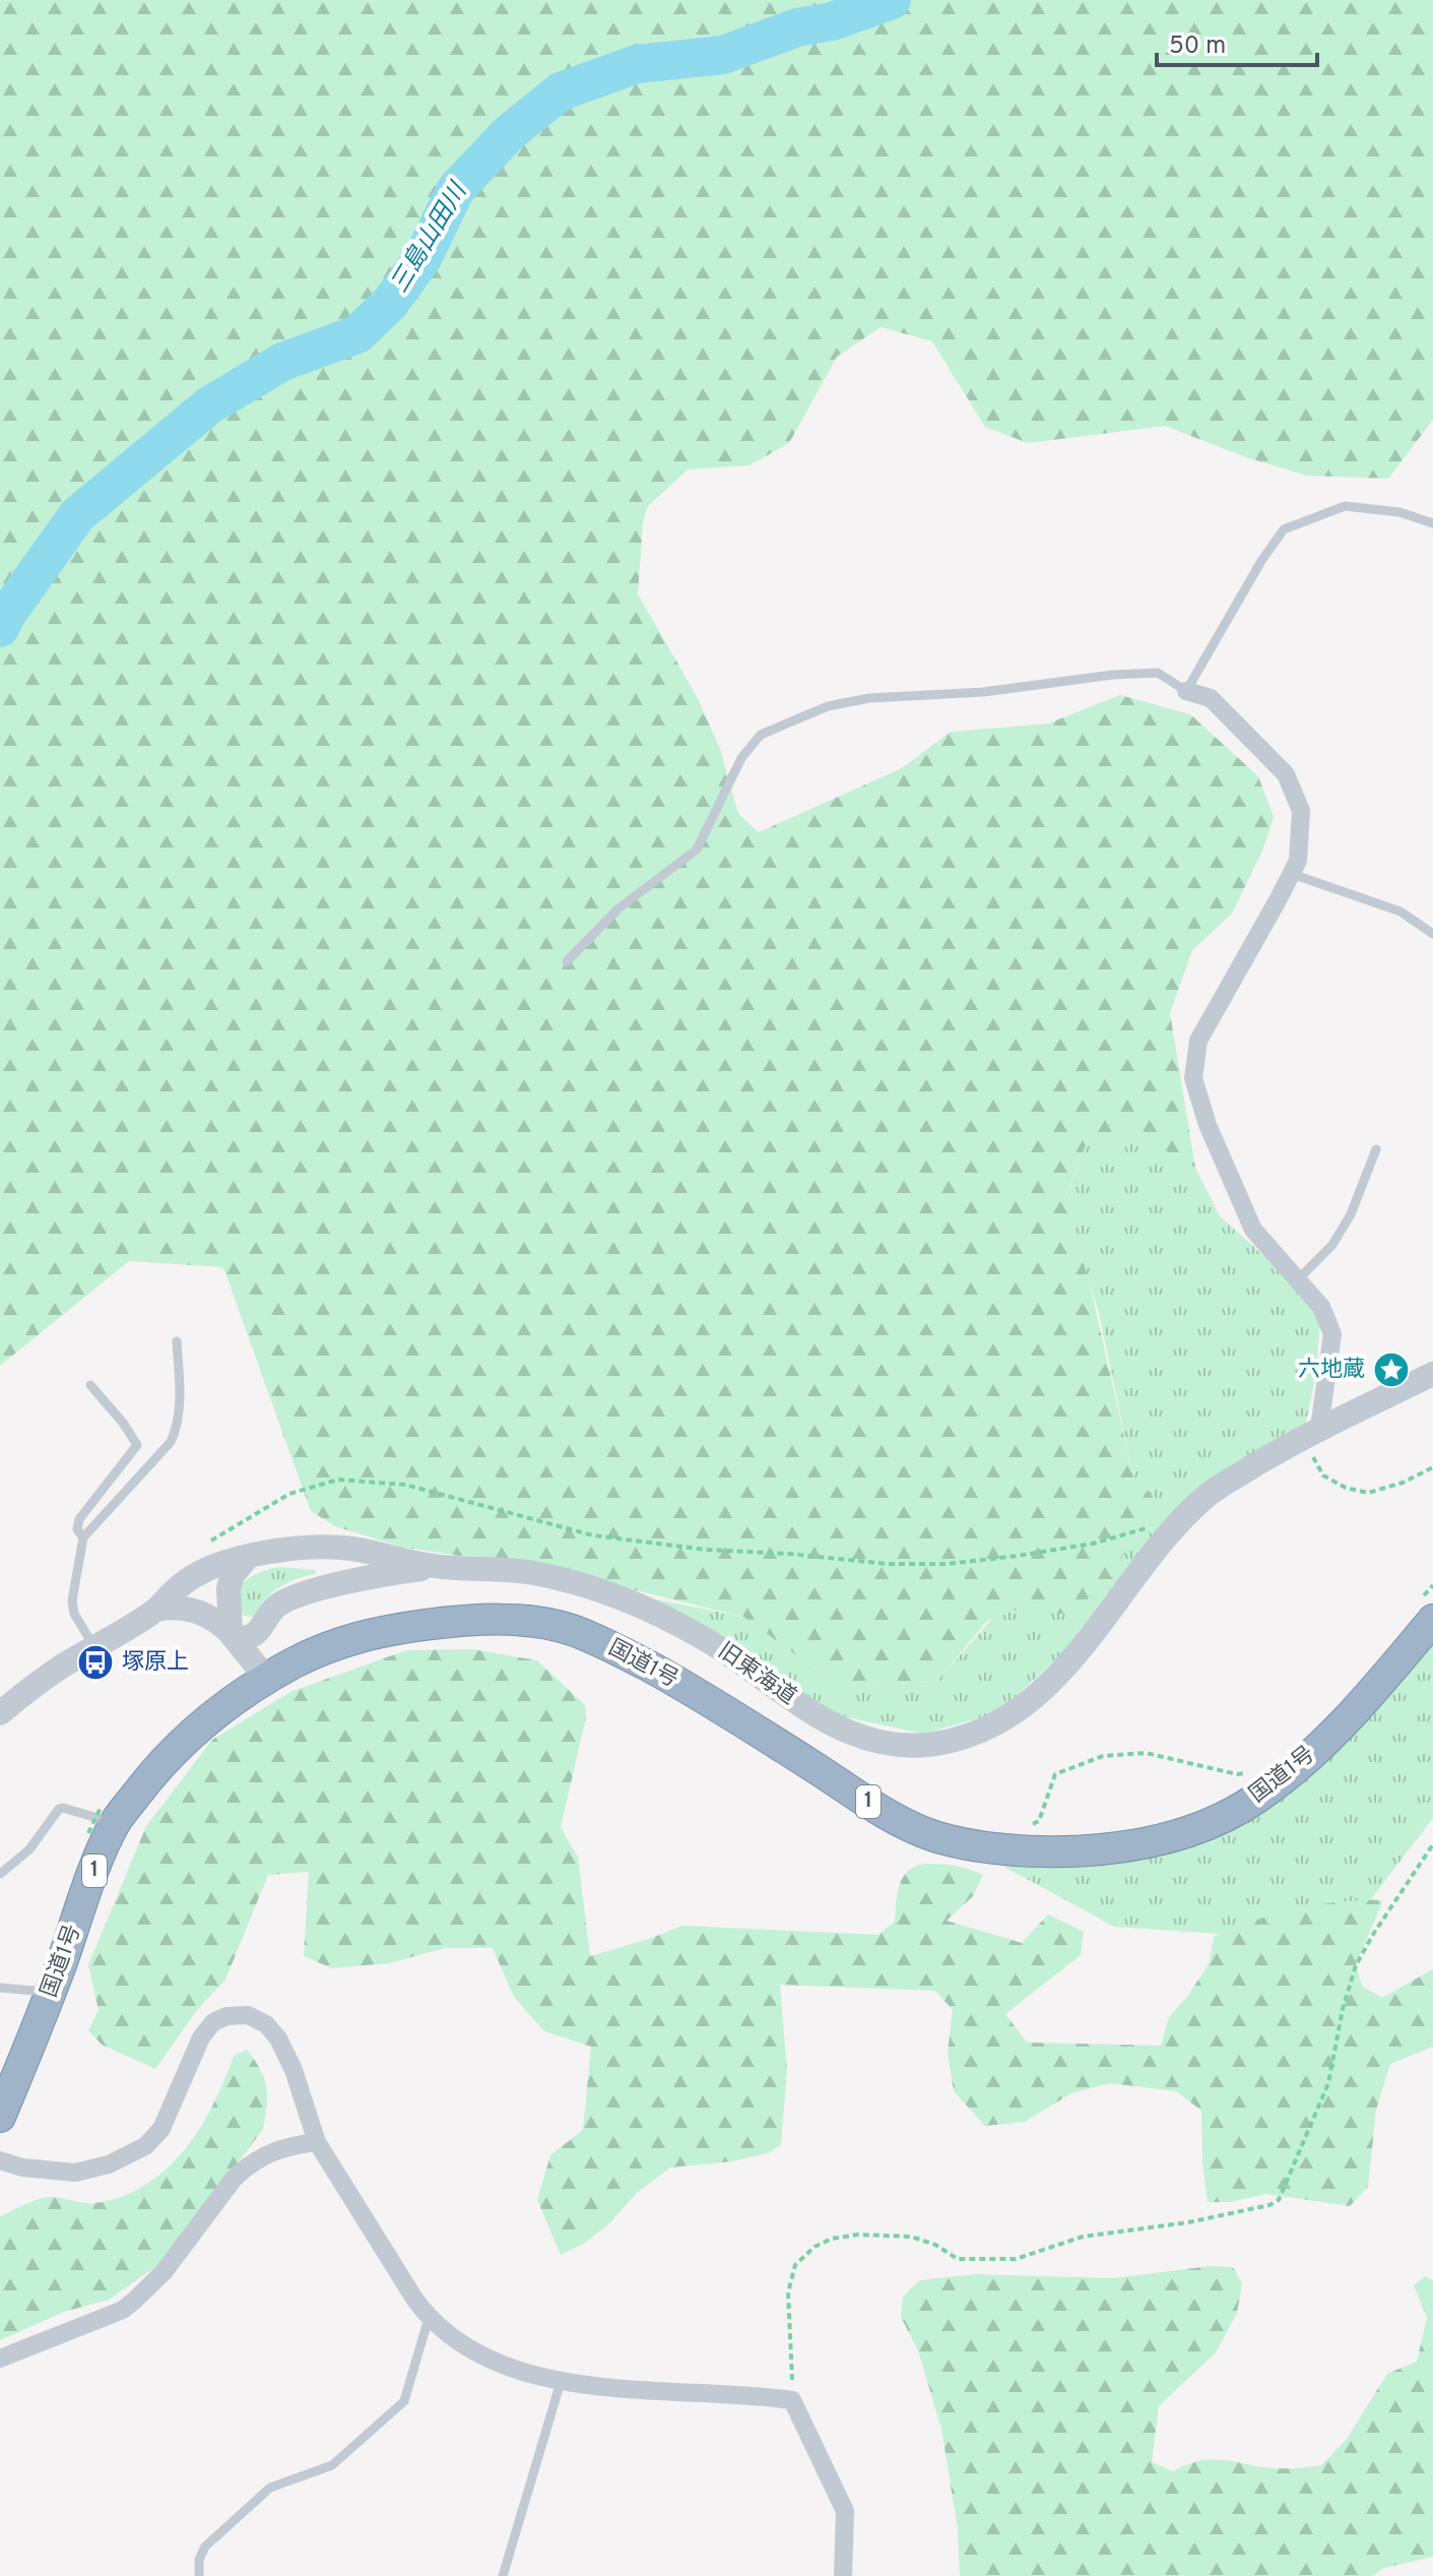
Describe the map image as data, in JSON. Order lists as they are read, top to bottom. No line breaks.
{"streets":{"highway":["国道1号","1"],"street":["旧東海道"]},"water":["三島山田川"],"places":{"place":["六地蔵"],"bus stop":["塚原上"]},"scale_bar":"50 m"}
